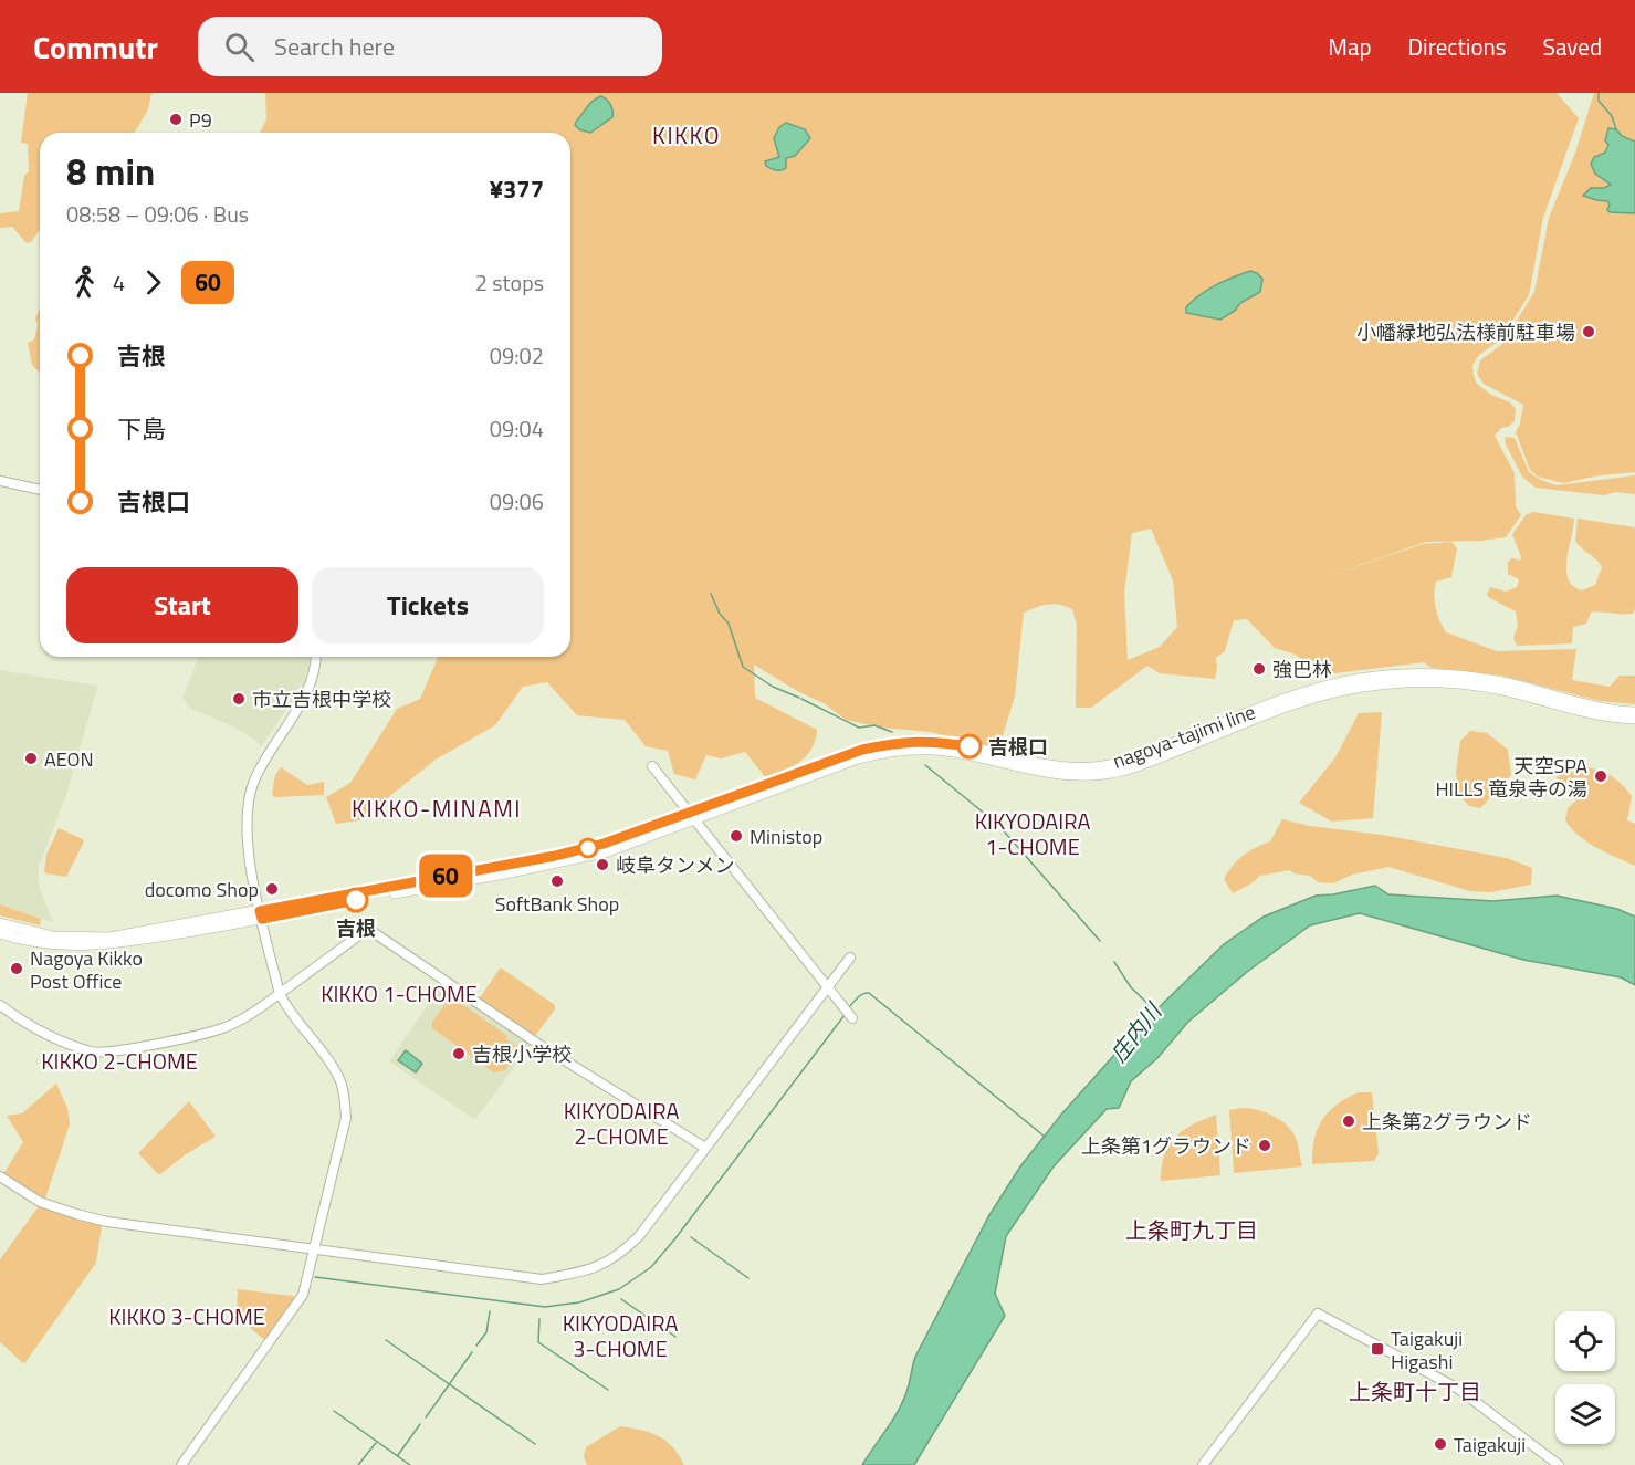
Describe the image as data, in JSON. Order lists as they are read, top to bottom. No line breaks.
{"streets":{"main road":["nagoya-tajimi line"]},"districts":["KIKKO","KIKKO-MINAMI","KIKYODAIRA 1-CHOME","KIKKO 1-CHOME","KIKKO 2-CHOME","KIKYODAIRA 2-CHOME","上条町九丁目","KIKKO 3-CHOME","KIKYODAIRA 3-CHOME","上条町十丁目"],"water":["庄内川"],"places":{"other":["P9","小幡緑地弘法様前駐車場","強巴林","市立吉根中学校","吉根口","AEON","天空SPA HILLS 竜泉寺の湯","Ministop","岐阜タンメン","SoftBank Shop","docomo Shop","吉根","Nagoya Kikko Post Office","吉根小学校","上条第2グラウンド","上条第1グラウンド","Taigakuji"],"transit":["Taigakuji Higashi"]},"lines":["bus line 60"],"page":{"header":"Commutr","search":"Search here","nav":["Map","Directions","Saved"],"on_map":"60","heading":["8 min","08:58 – 09:06 · Bus","¥377"],"legs":["4","60","2 stops"],"list":[{"name":"吉根","value":"09:02"},{"name":"下島","value":"09:04"},{"name":"吉根口","value":"09:06"}],"buttons":["Start","Tickets"]}}
